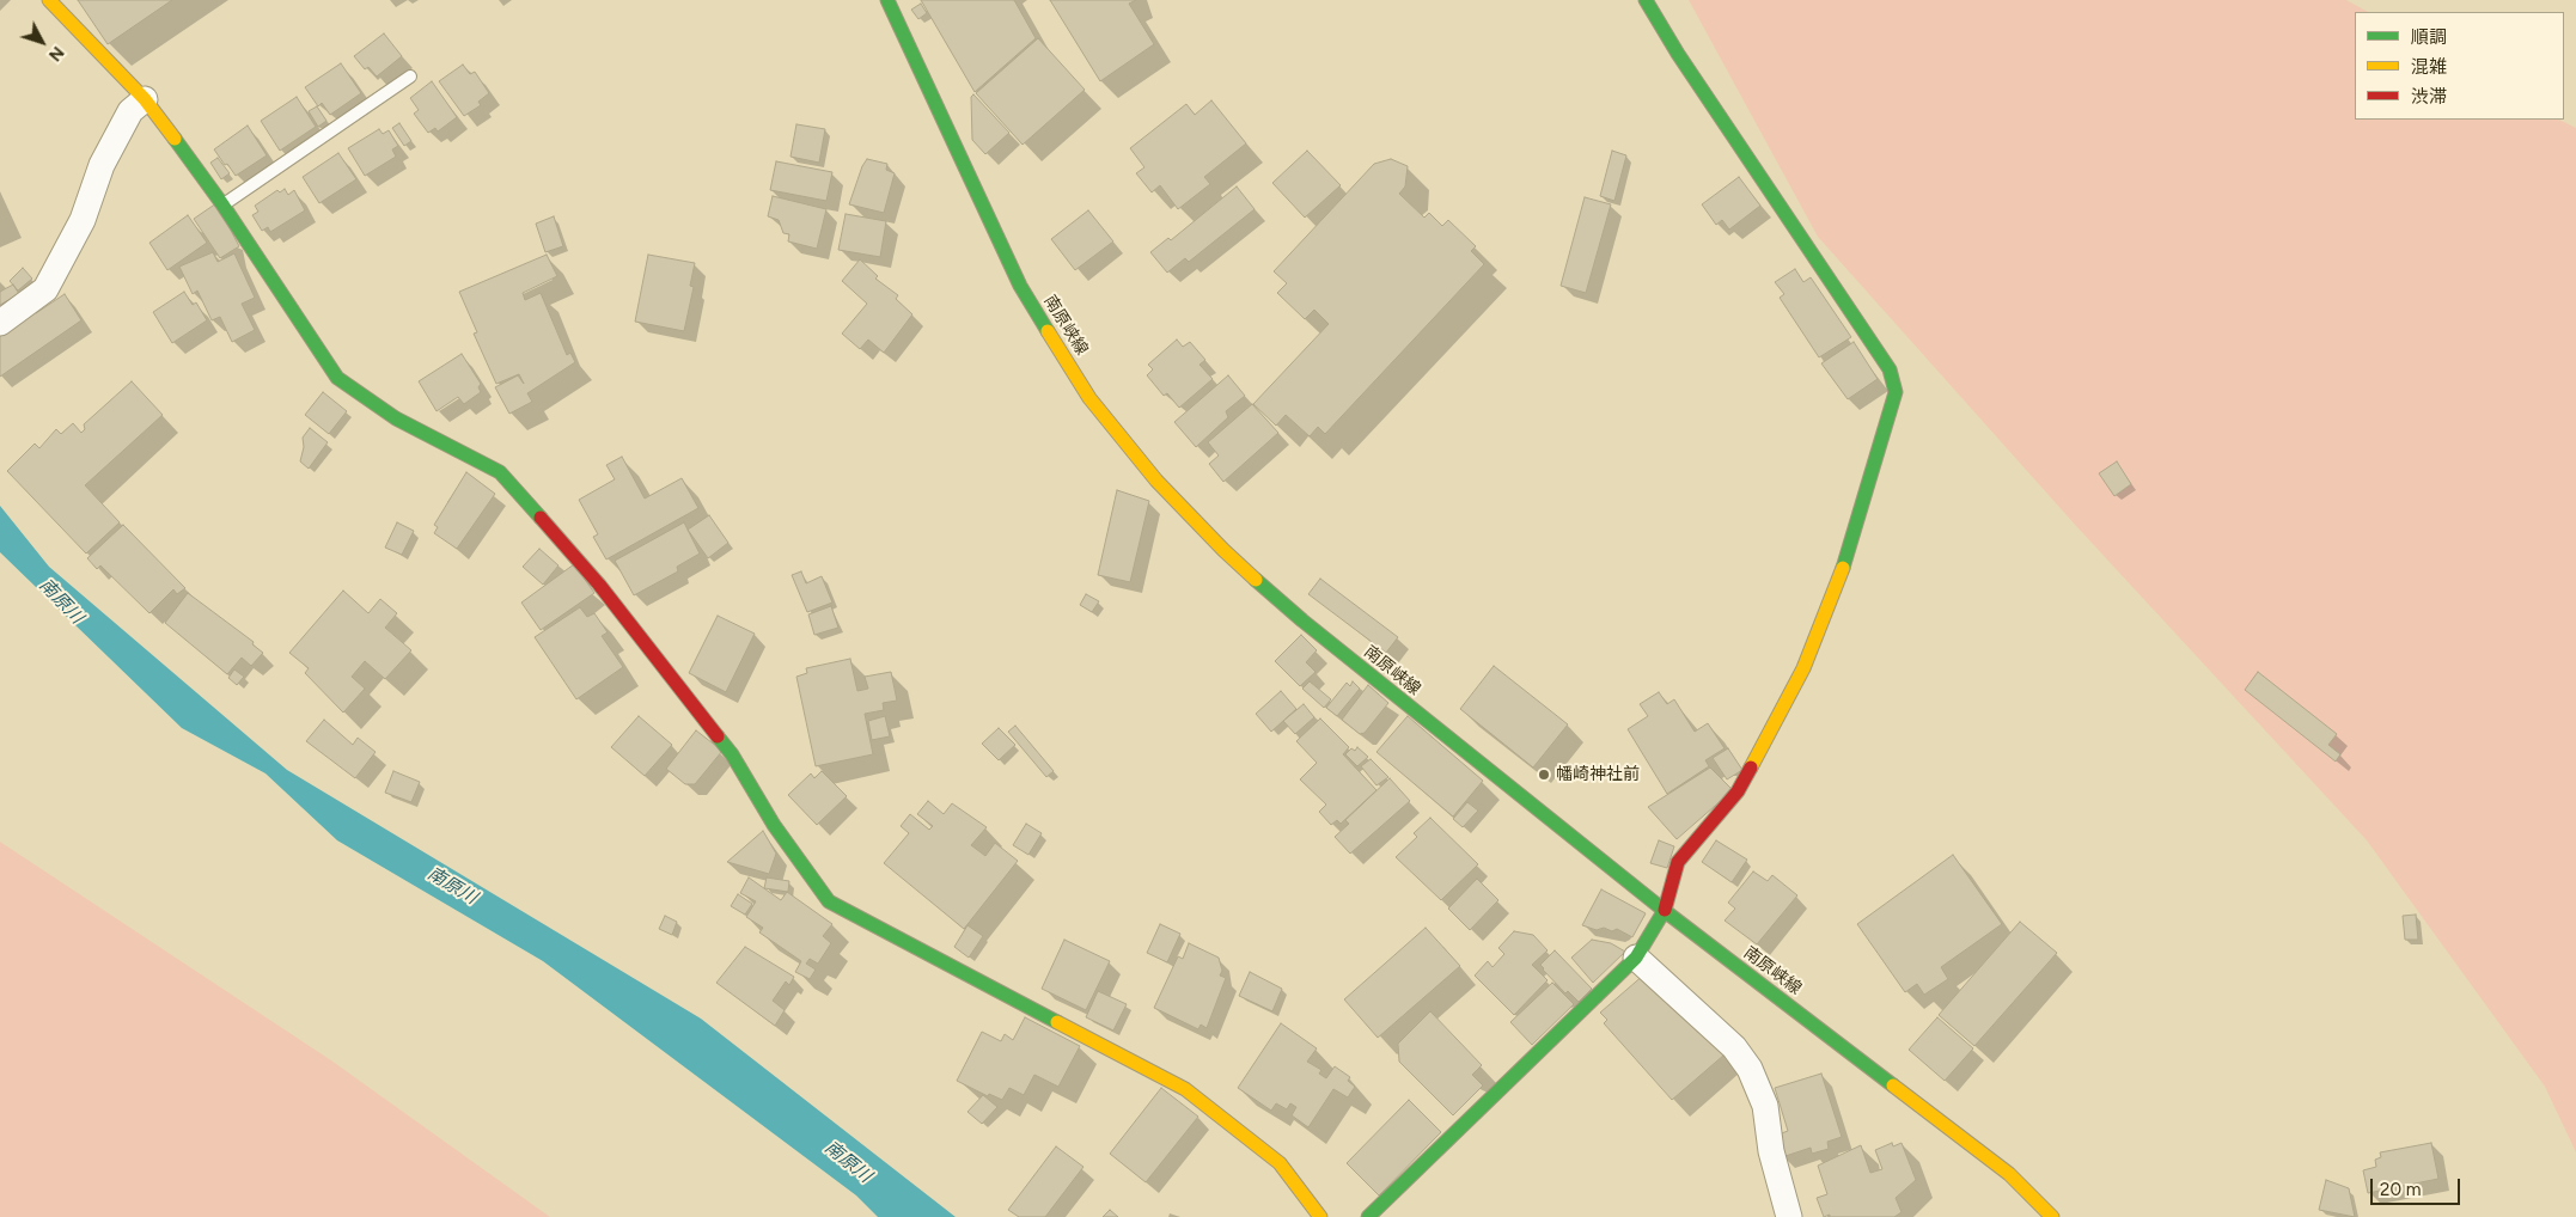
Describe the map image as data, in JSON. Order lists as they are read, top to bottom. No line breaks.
{"streets":{"street":["南原峡線"]},"water":["南原川"],"places":["幡崎神社前"],"legend":["順調","混雑","渋滞"],"scale_bar":"20 m","north":"bottom right"}
